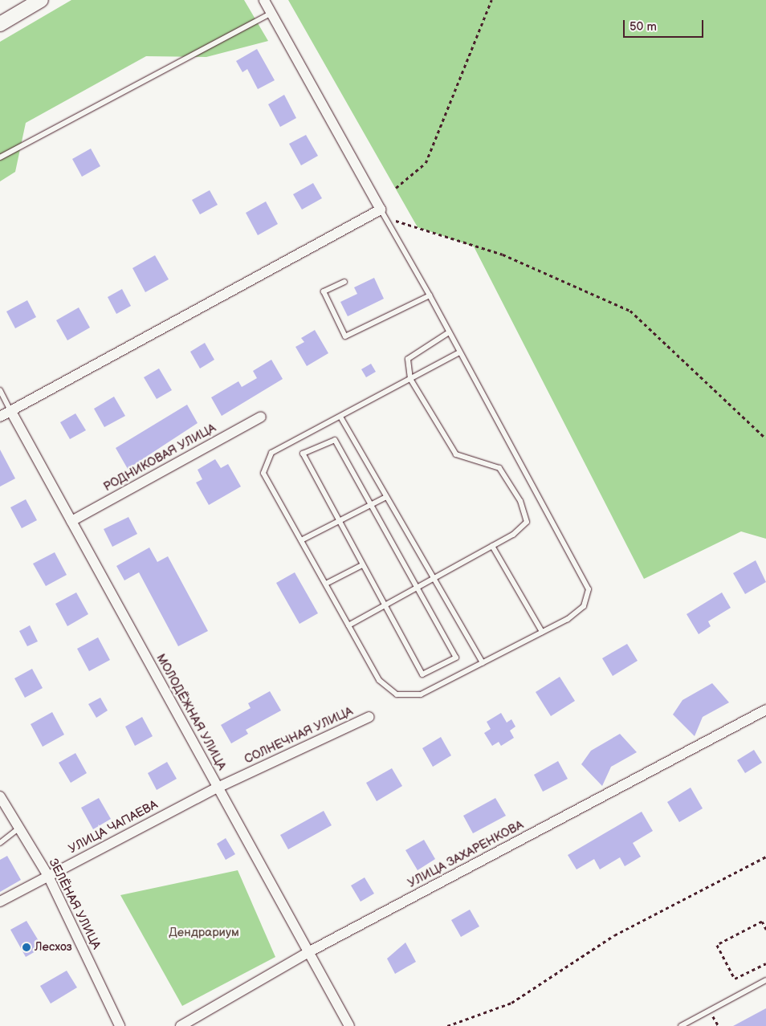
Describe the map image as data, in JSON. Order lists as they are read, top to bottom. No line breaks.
{"streets":{"street":["РОДНИКОВАЯ УЛИЦА","МОЛОДЁЖНАЯ УЛИЦА","СОЛНЕЧНАЯ УЛИЦА","УЛИЦА ЧАПАЕВА","УЛИЦА ЗАХАРЕНКОВА","ЗЕЛЁНАЯ УЛИЦА"]},"crossings":[["РОДНИКОВАЯ УЛИЦА","МОЛОДЁЖНАЯ УЛИЦА"],["МОЛОДЁЖНАЯ УЛИЦА","СОЛНЕЧНАЯ УЛИЦА"],["МОЛОДЁЖНАЯ УЛИЦА","УЛИЦА ЧАПАЕВА"],["МОЛОДЁЖНАЯ УЛИЦА","УЛИЦА ЗАХАРЕНКОВА"],["СОЛНЕЧНАЯ УЛИЦА","УЛИЦА ЧАПАЕВА"],["УЛИЦА ЧАПАЕВА","ЗЕЛЁНАЯ УЛИЦА"]],"parks":["Дендрариум"],"places":["Лесхоз"],"scale_bar":"50 m"}
